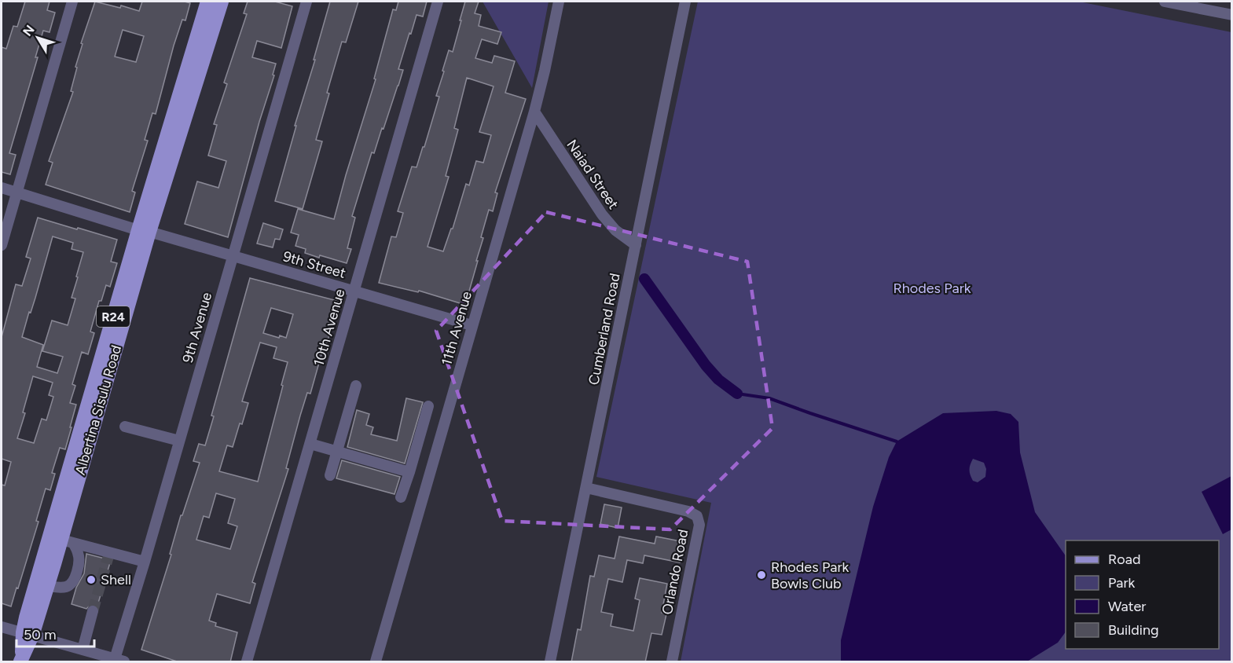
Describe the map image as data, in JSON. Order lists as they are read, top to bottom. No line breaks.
{"streets":{"main road":["R24","Albertina Sisulu Road"],"street":["Naiad Street","9th Street","9th Avenue","10th Avenue","11th Avenue","Cumberland Road","Orlando Road"]},"crossings":[["Naiad Street","11th Avenue"],["Naiad Street","Cumberland Road"],["9th Street","9th Avenue"],["9th Street","10th Avenue"],["9th Street","11th Avenue"],["9th Street","Albertina Sisulu Road"],["Cumberland Road","Orlando Road"]],"parks":["Rhodes Park"],"places":["Rhodes Park Bowls Club","Shell"],"legend":["Road","Park","Water","Building"],"scale_bar":"50 m","north":"top left"}
